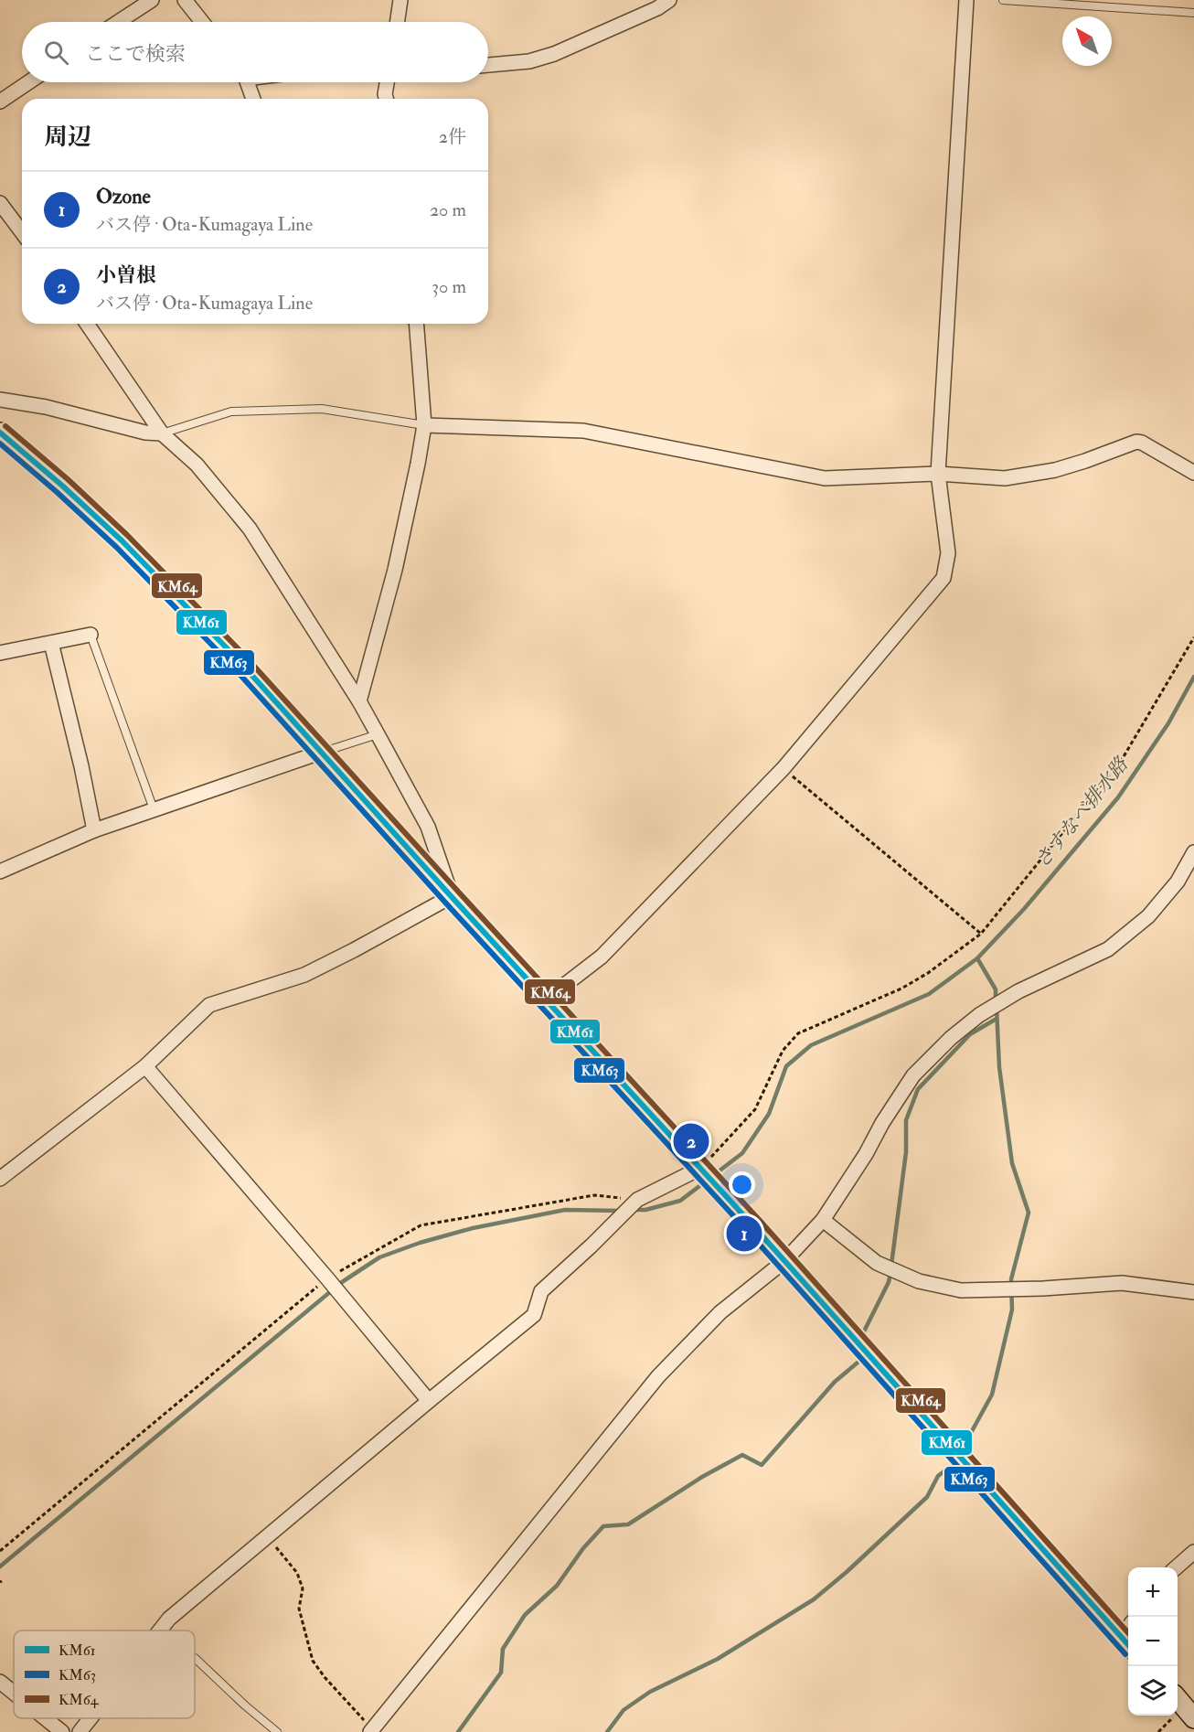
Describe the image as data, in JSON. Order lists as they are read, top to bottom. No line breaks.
{"water":["さすなべ排水路"],"lines":["transit line KM64","transit line KM61","transit line KM63"],"legend":["KM61","KM63","KM64"],"north":"top left","page":{"search":"ここで検索","heading":["周辺","2件"],"list":[{"mark":"1","name":"Ozone","note":"バス停 · Ota-Kumagaya Line","value":"20 m"},{"mark":"2","name":"小曽根","note":"バス停 · Ota-Kumagaya Line","value":"30 m"}],"pins":["2","1"],"map_buttons":["+","−"]}}
